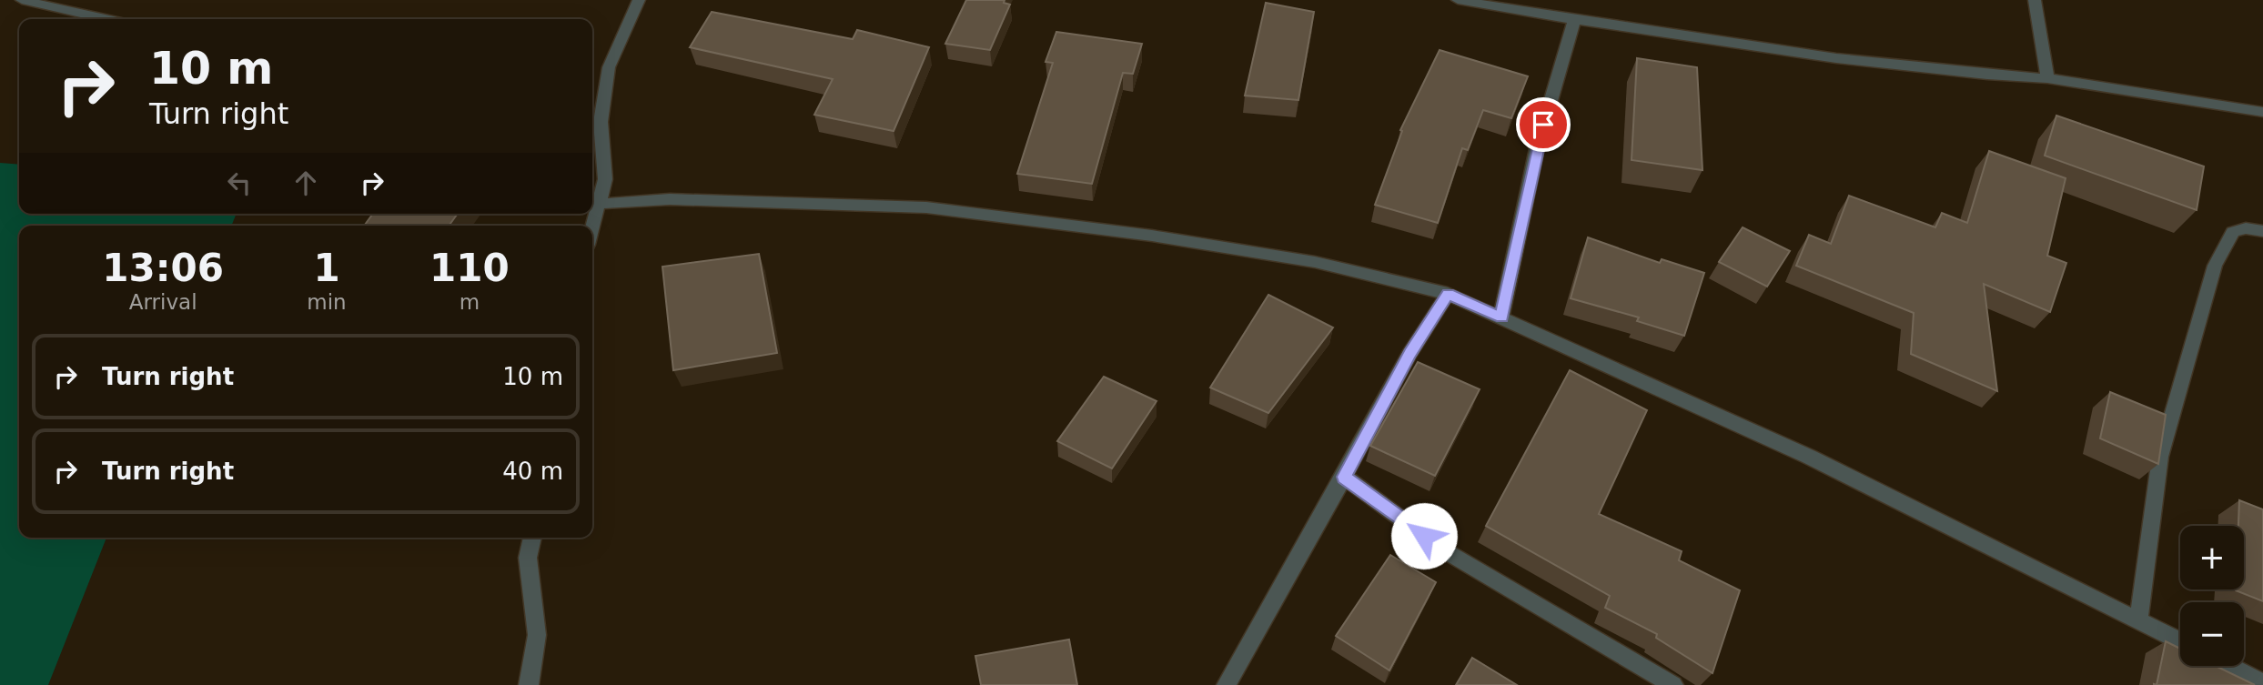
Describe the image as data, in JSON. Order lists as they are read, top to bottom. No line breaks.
{"page":{"turn":["10 m","Turn right"],"eta":["13:06","Arrival","1","min","110","m"],"list":[{"name":"Turn right","value":"10 m"},{"name":"Turn right","value":"40 m"}],"map_buttons":["+","−"]}}
